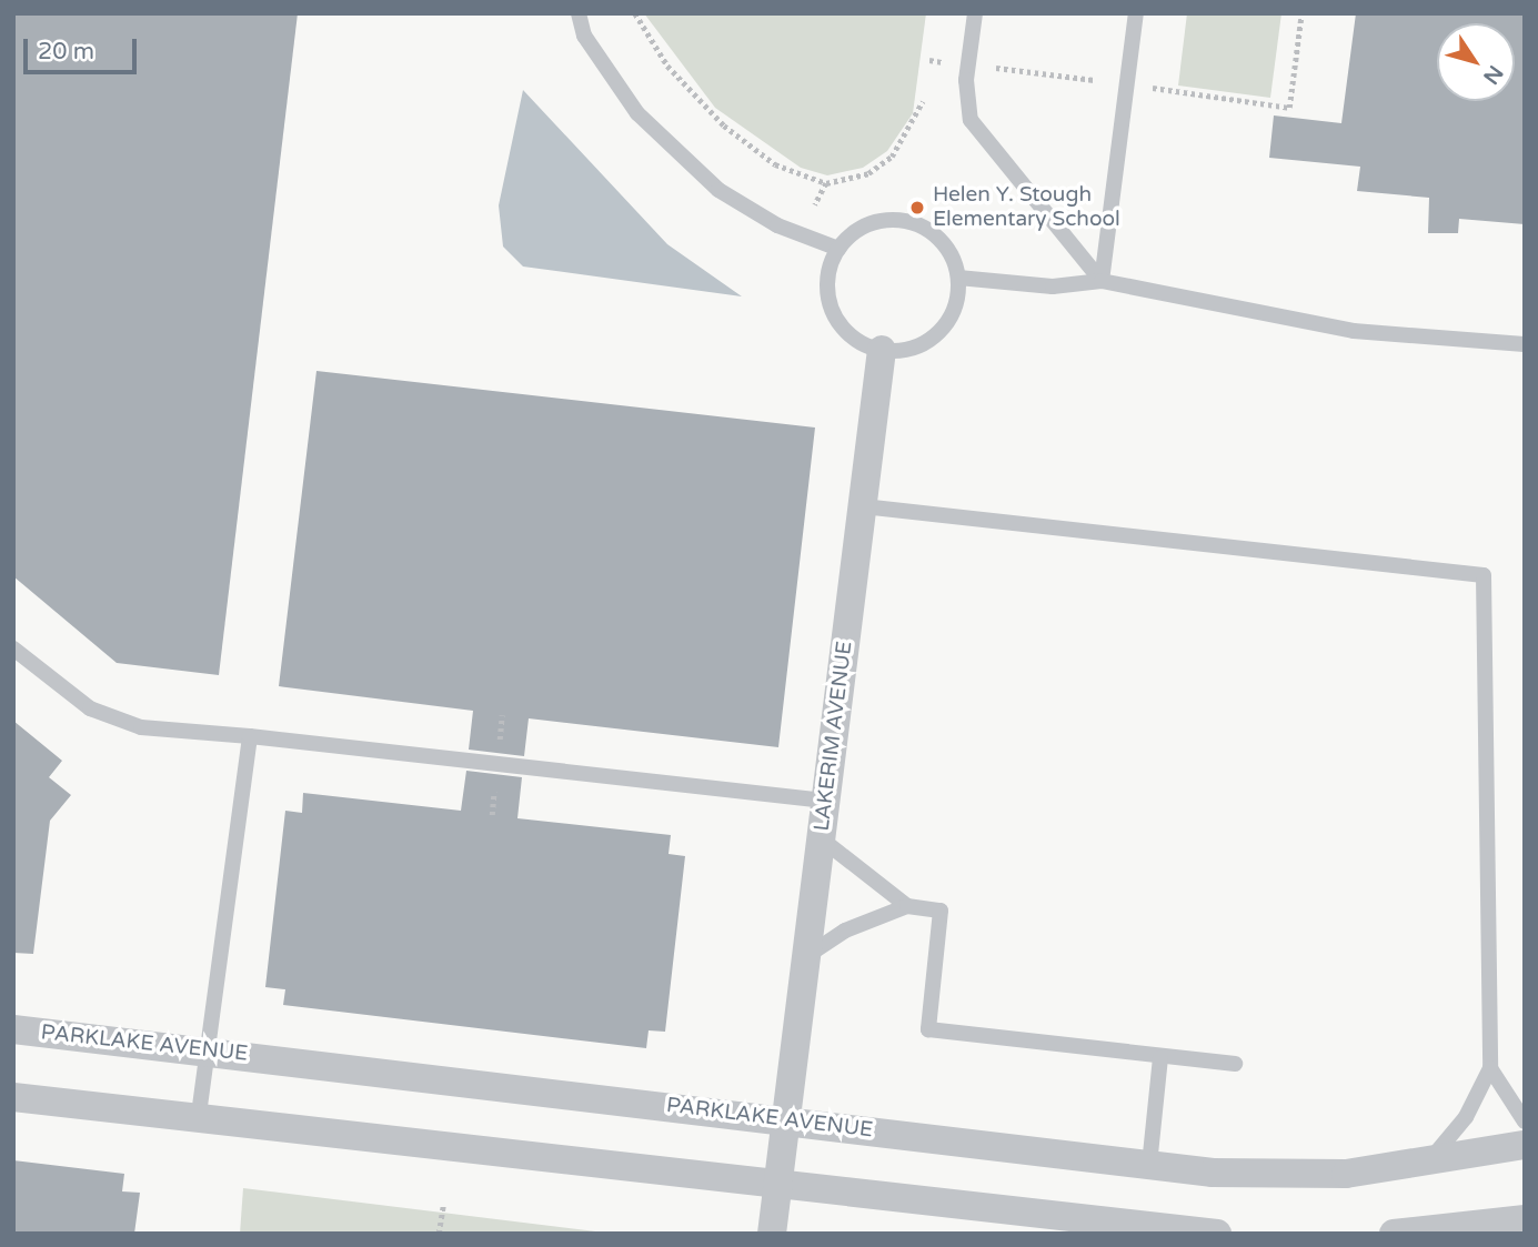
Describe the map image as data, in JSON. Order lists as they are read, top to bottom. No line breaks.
{"streets":{"street":["LAKERIM AVENUE","PARKLAKE AVENUE"]},"crossings":[["LAKERIM AVENUE","PARKLAKE AVENUE"]],"places":["Helen Y. Stough Elementary School"],"scale_bar":"20 m","north":"bottom right"}
